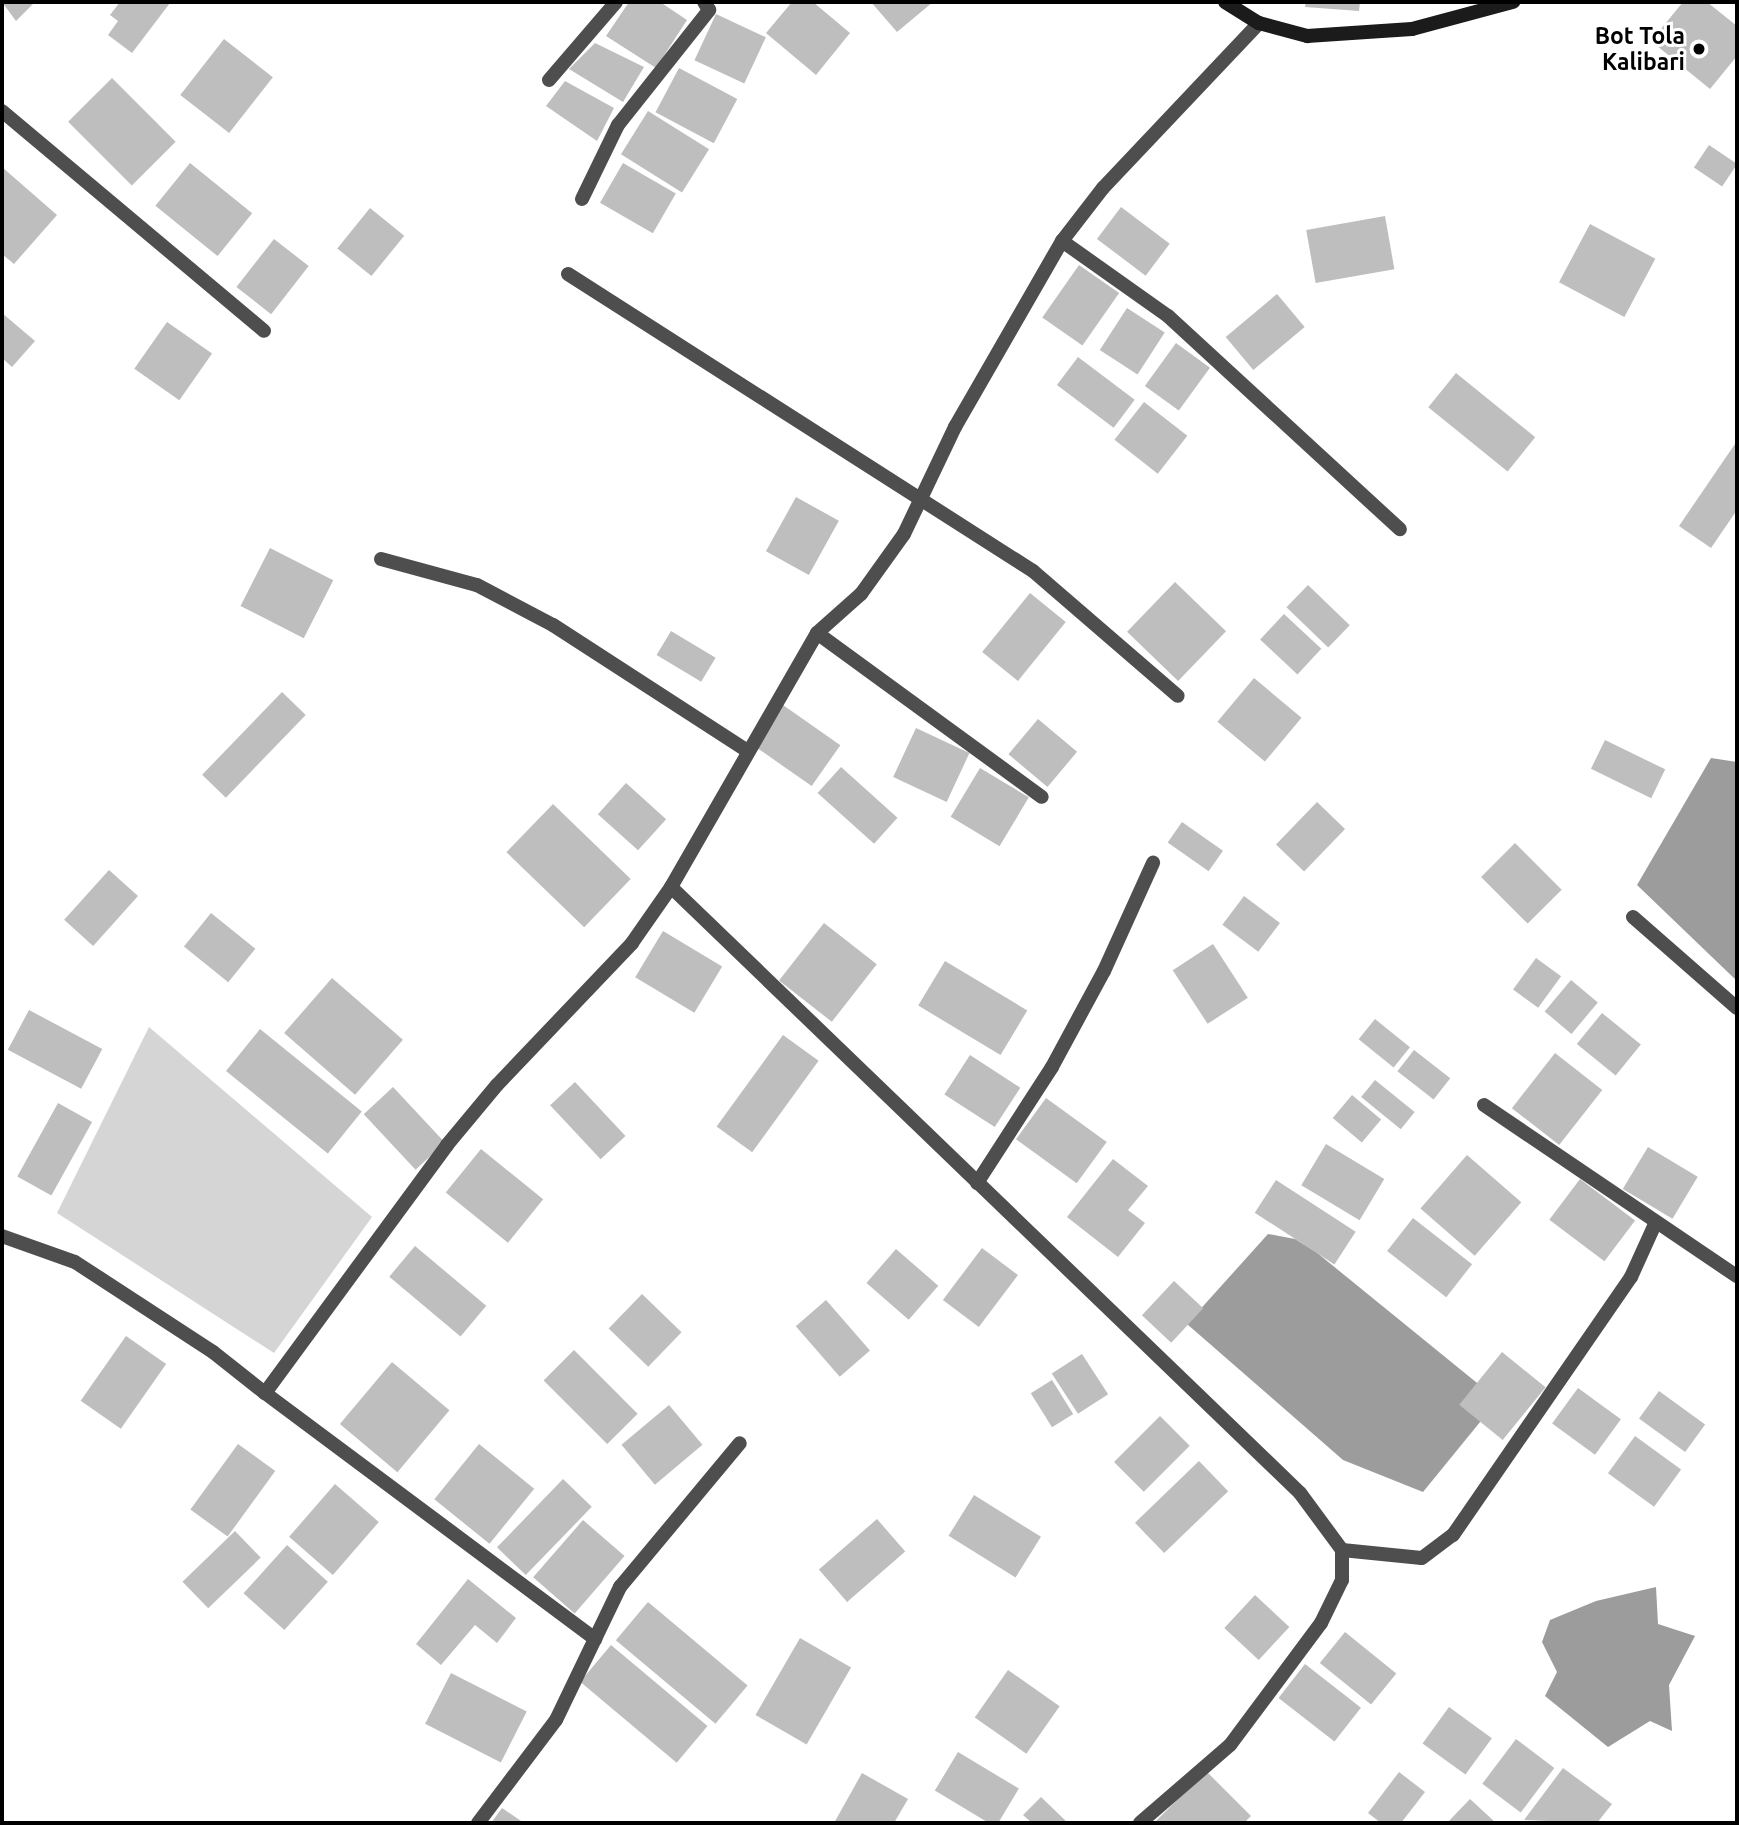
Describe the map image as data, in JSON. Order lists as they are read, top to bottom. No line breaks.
{"places":["Bot Tola Kalibari"]}
